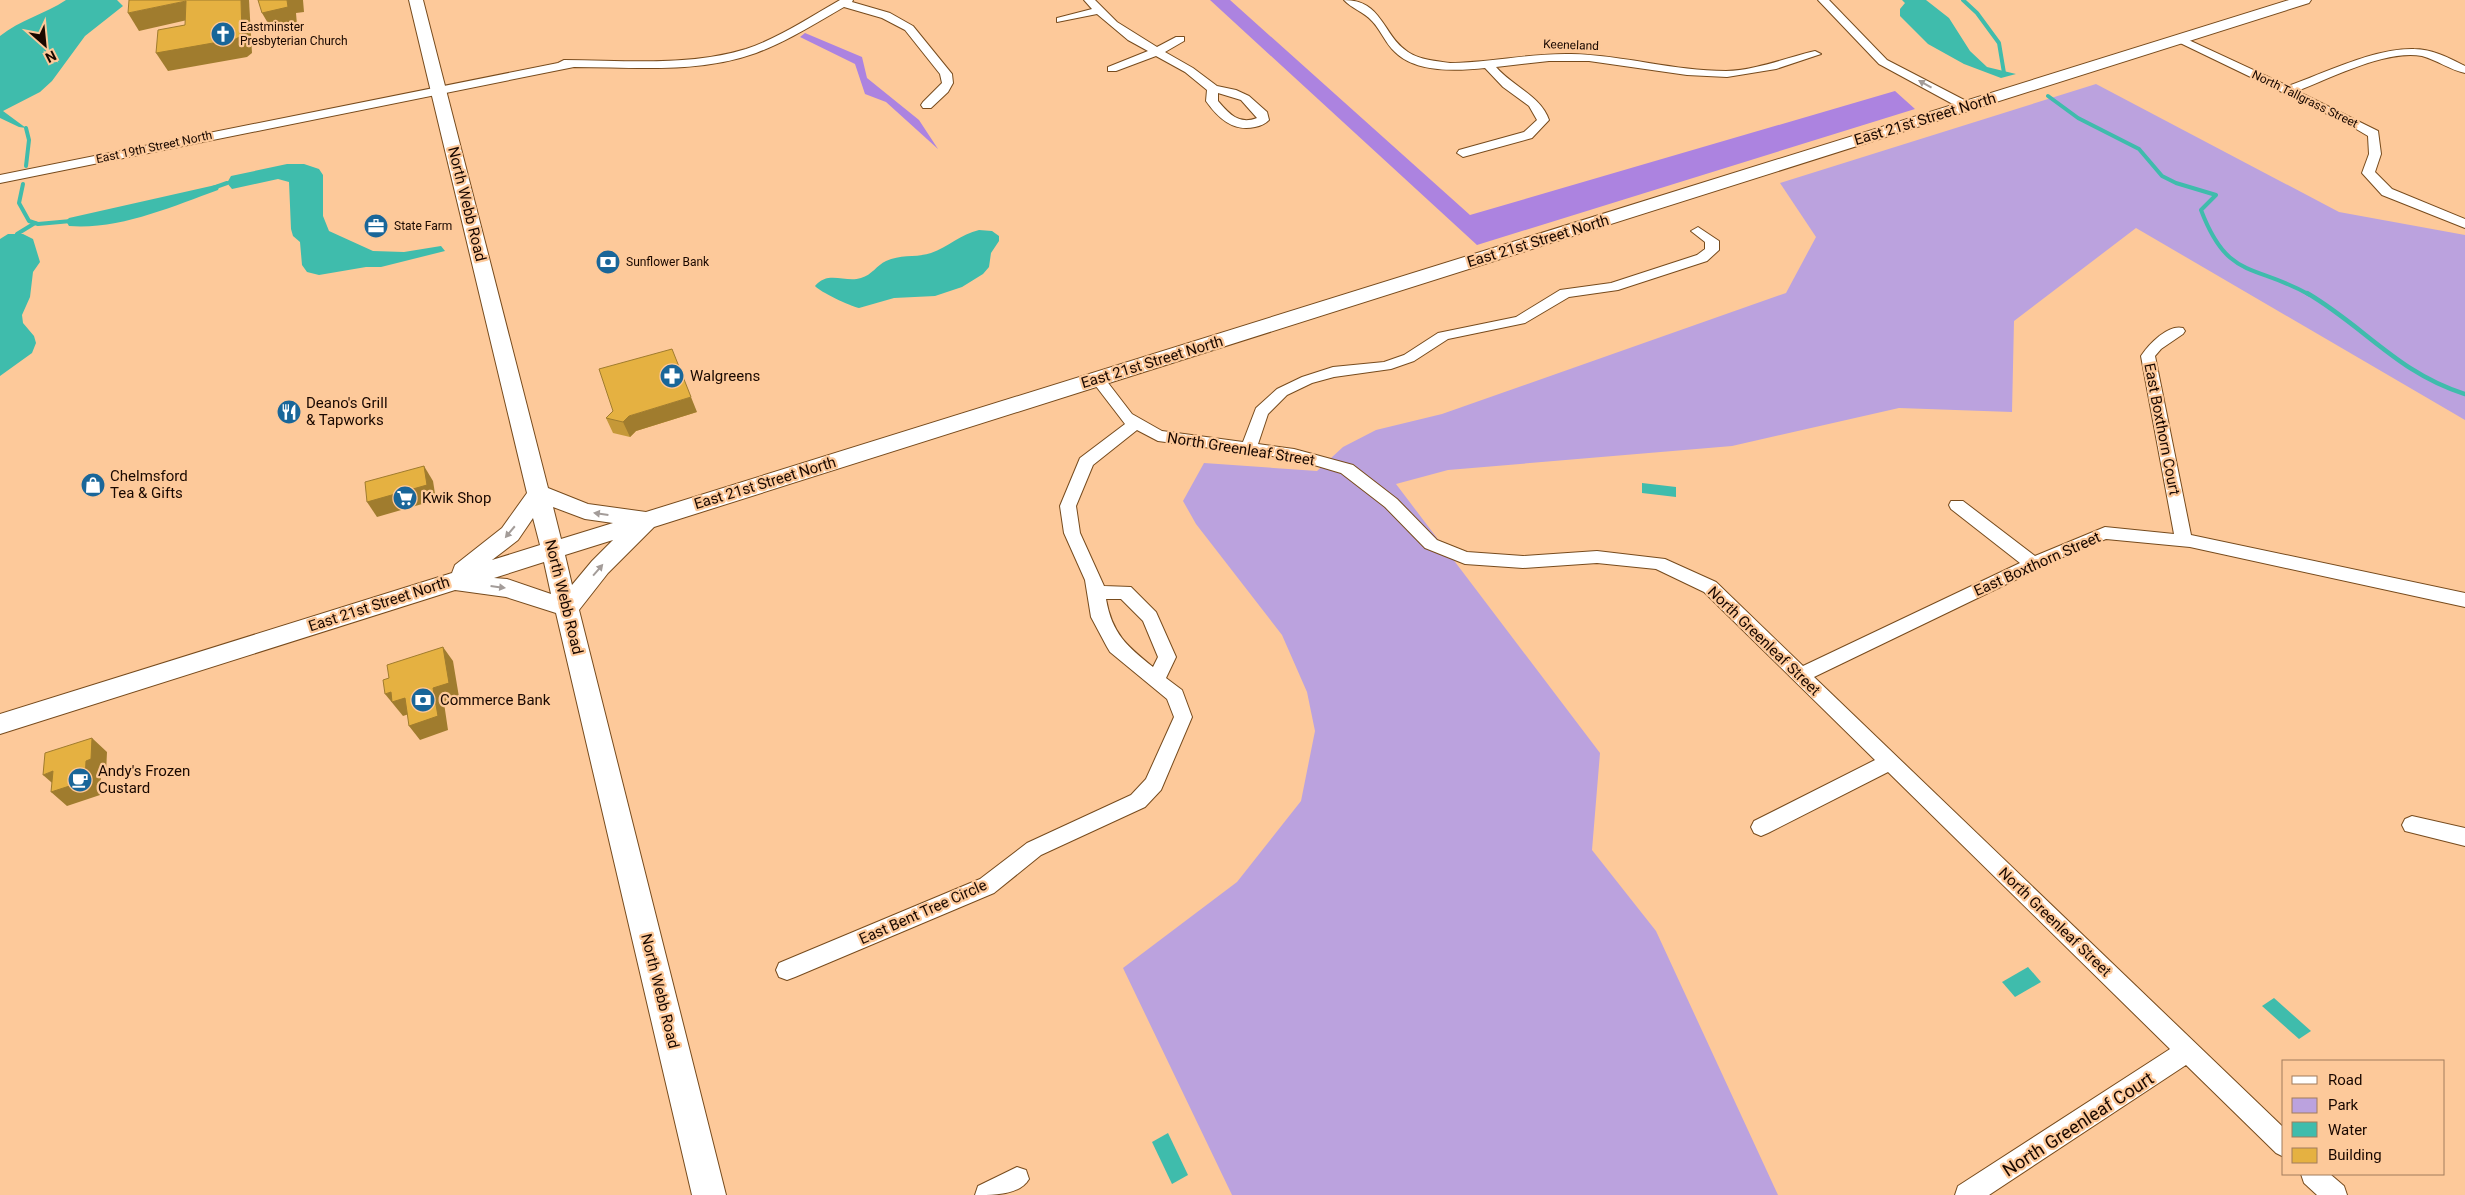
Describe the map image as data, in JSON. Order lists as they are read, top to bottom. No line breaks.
{"streets":{"main road":["East 21st Street North","North Webb Road"],"street":["Keeneland","North Tallgrass Street","East 19th Street North","East Boxthorn Court","North Greenleaf Street","East Boxthorn Street","East Bent Tree Circle","North Greenleaf Court"]},"crossings":[["North Tallgrass Street","East 21st Street North"],["East 21st Street North","North Webb Road"],["East 21st Street North","North Greenleaf Street"],["East 19th Street North","North Webb Road"],["East Boxthorn Court","East Boxthorn Street"],["North Greenleaf Street","East Boxthorn Street"],["North Greenleaf Street","East Bent Tree Circle"],["North Greenleaf Street","North Greenleaf Court"]],"places":{"church":["Eastminster Presbyterian Church"],"office":["State Farm"],"bank":["Sunflower Bank","Commerce Bank"],"pharmacy":["Walgreens"],"restaurant":["Deano's Grill & Tapworks"],"shop":["Chelmsford Tea & Gifts"],"supermarket":["Kwik Shop"],"cafe":["Andy's Frozen Custard"]},"legend":["Road","Park","Water","Building"],"north":"bottom right"}
